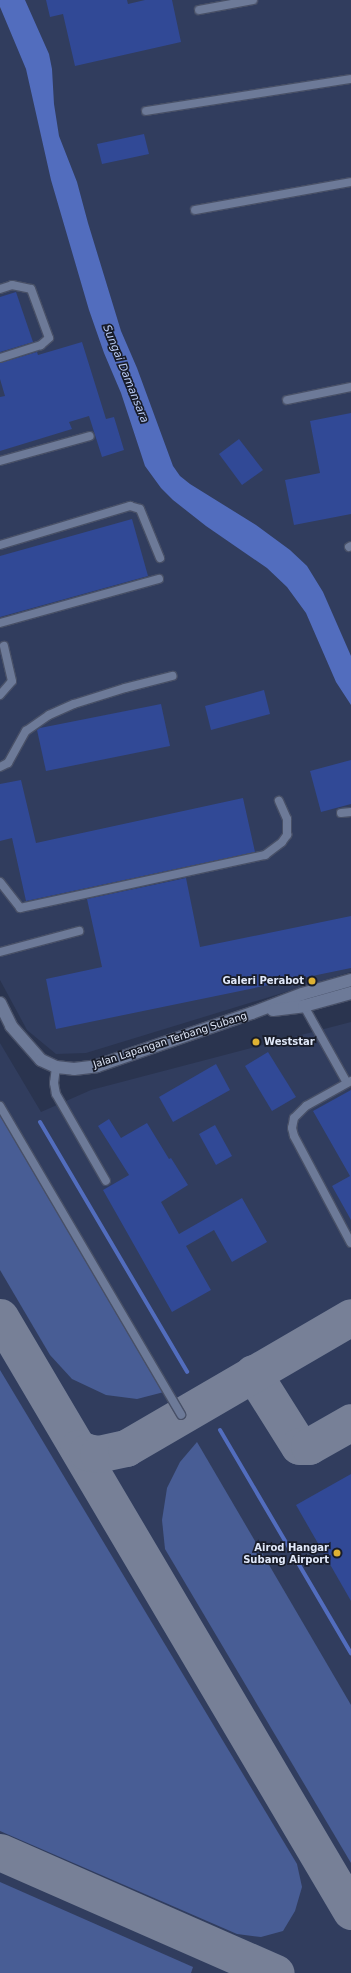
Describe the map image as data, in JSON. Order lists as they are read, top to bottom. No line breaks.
{"streets":{"street":["Jalan Lapangan Terbang Subang"]},"water":["Sungai Damansara"],"places":["Galeri Perabot","Weststar","Airod Hangar Subang Airport"]}
